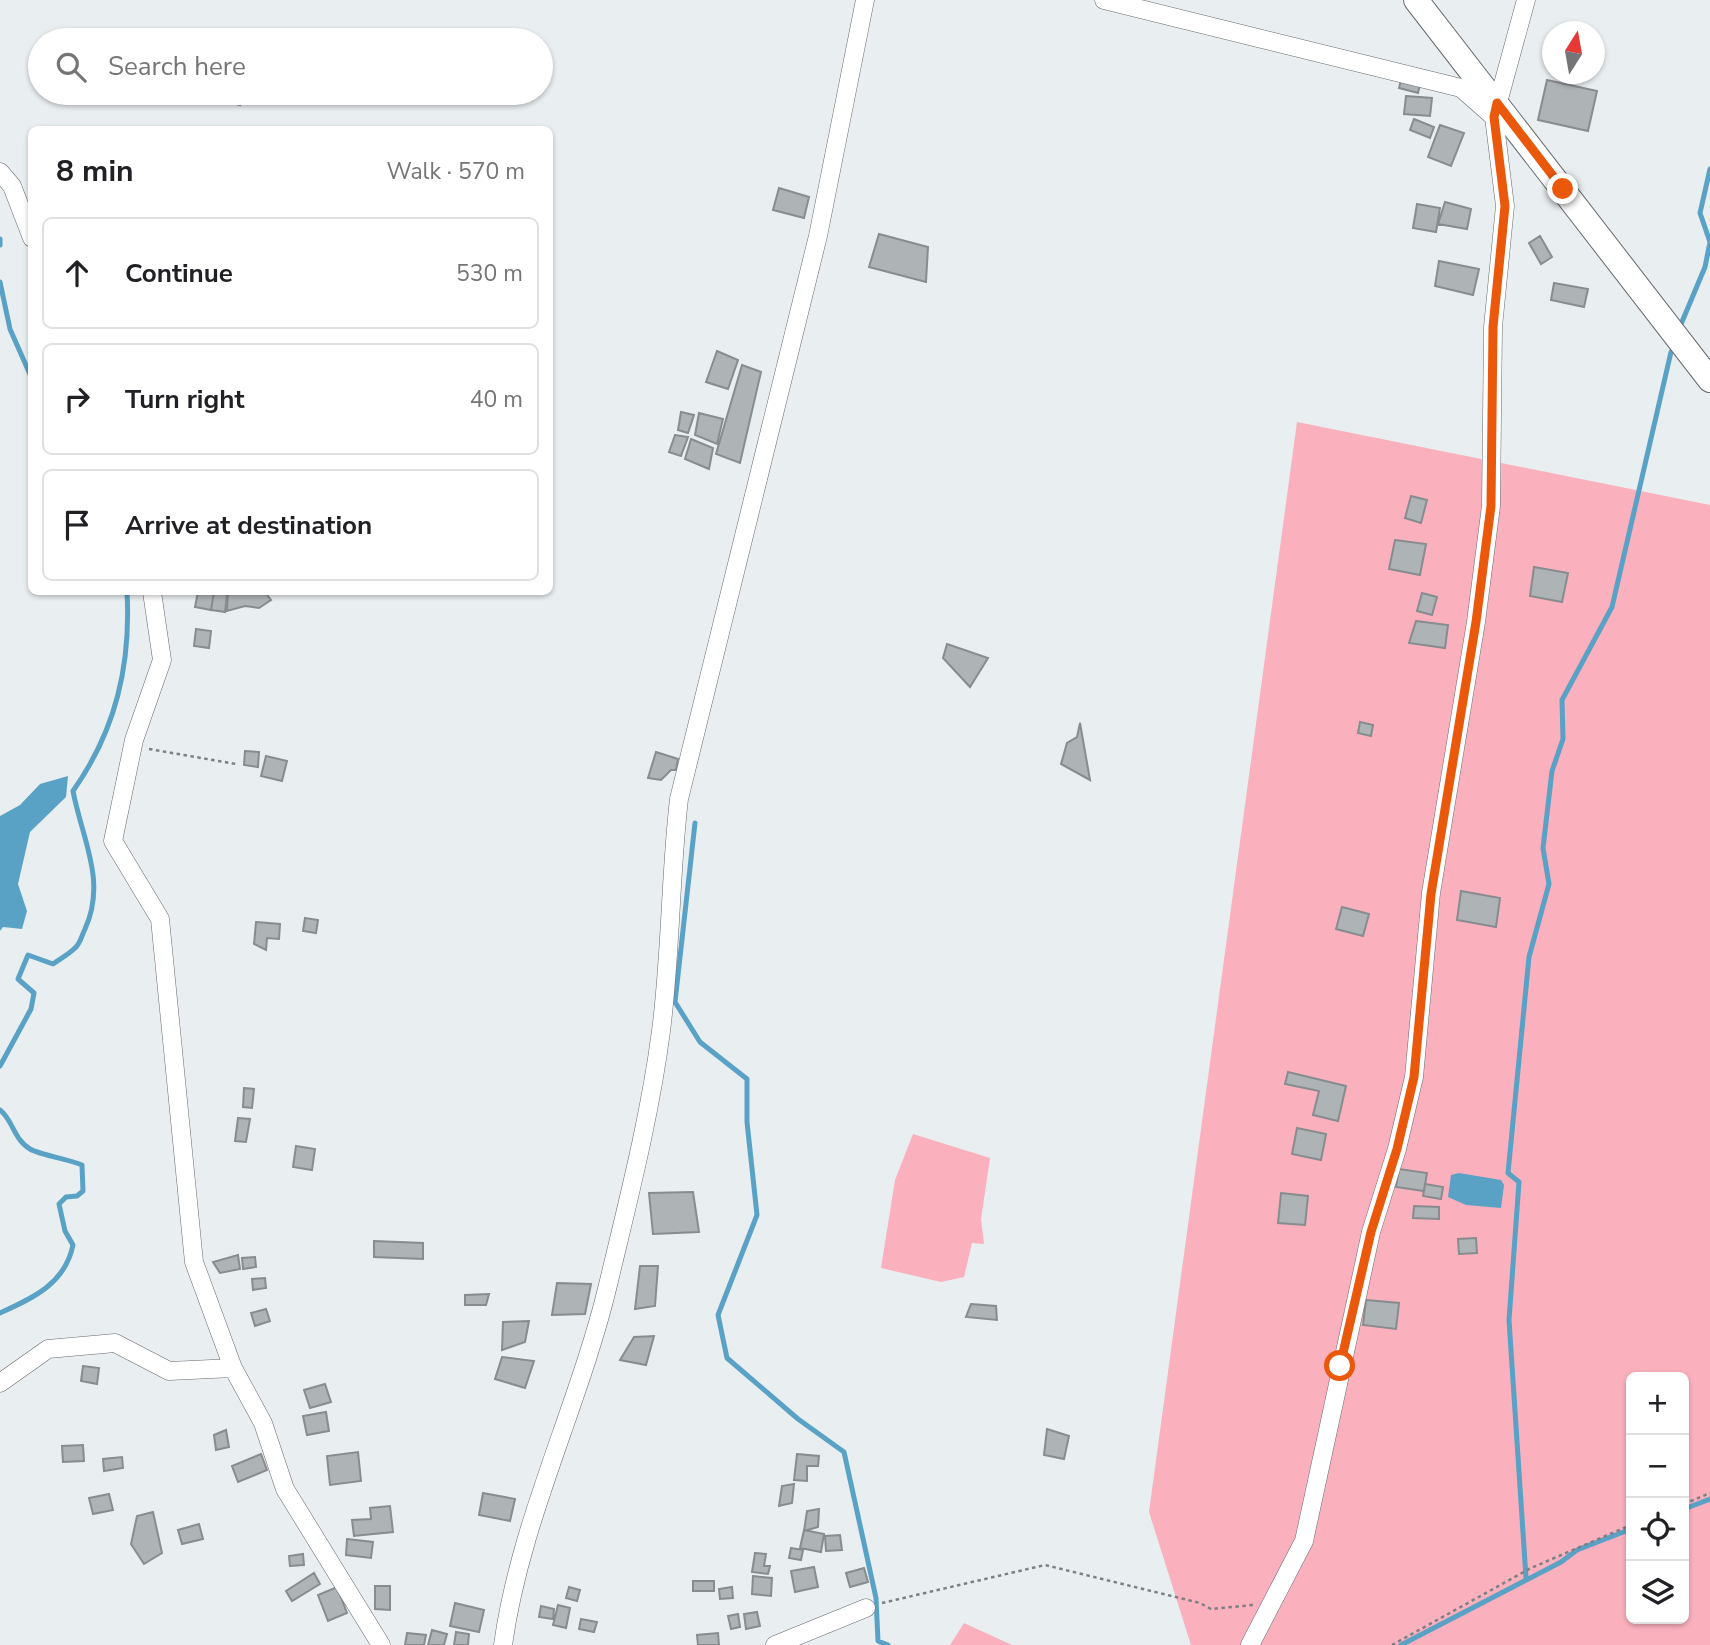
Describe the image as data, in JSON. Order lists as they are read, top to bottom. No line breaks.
{"north":"top","page":{"search":"Search here","heading":["8 min","Walk · 570 m"],"list":[["Continue","530 m"],["Turn right","40 m"],"Arrive at destination"],"map_buttons":["+","−"]}}
